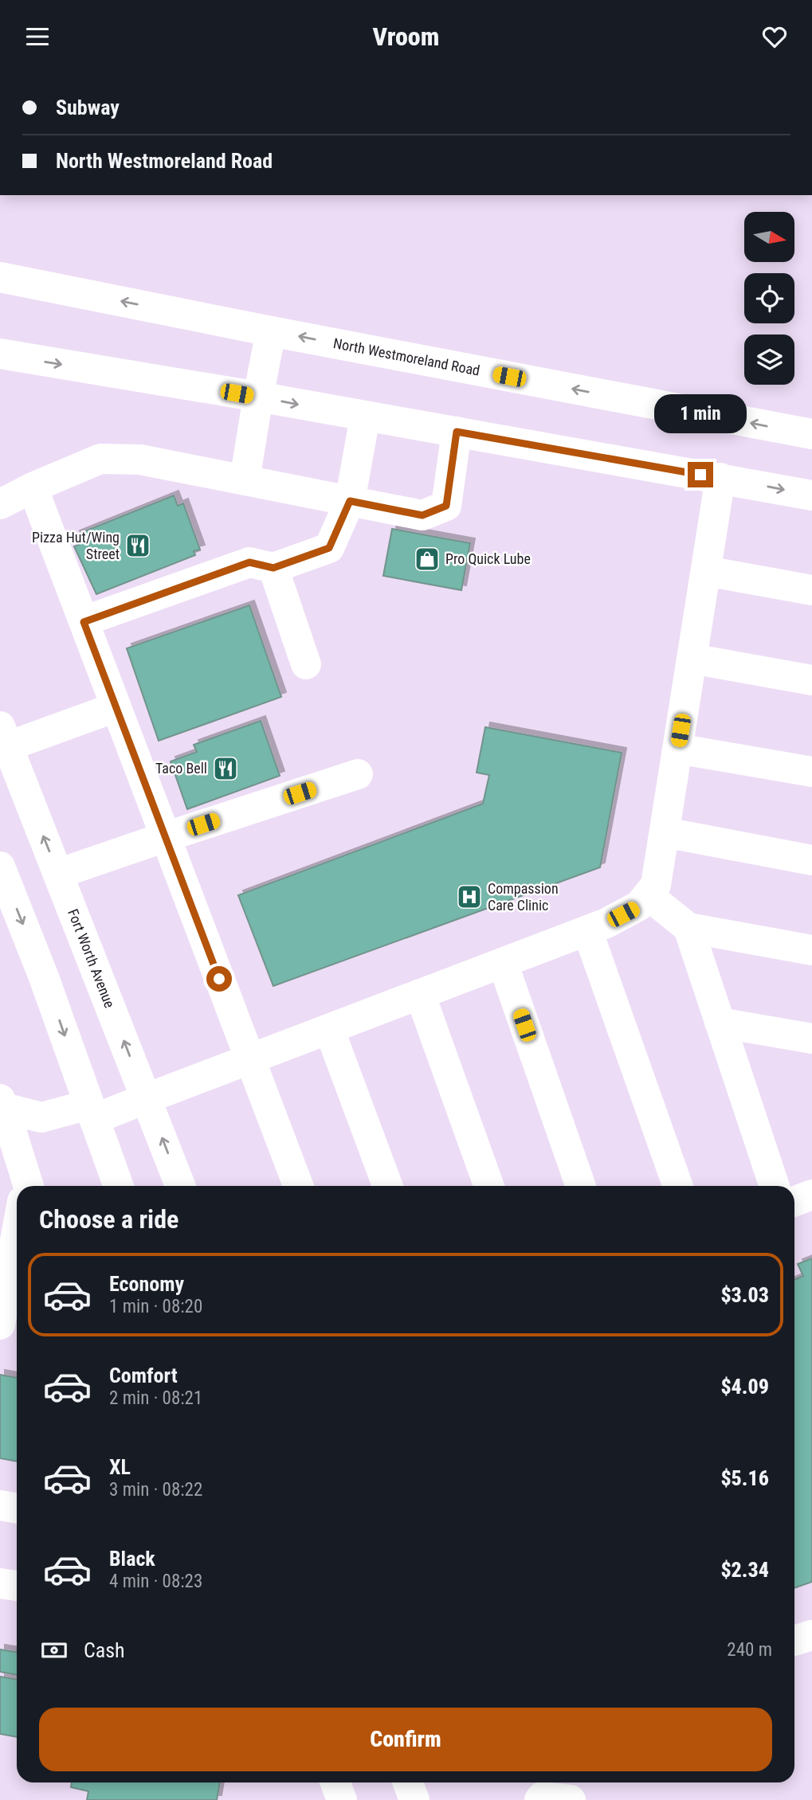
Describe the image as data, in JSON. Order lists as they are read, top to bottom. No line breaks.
{"streets":{"main road":["North Westmoreland Road","Fort Worth Avenue"]},"places":{"restaurant":["Pizza Hut/Wing Street","Taco Bell"],"shop":["Pro Quick Lube"],"hospital":["Compassion Care Clinic"]},"north":"right","page":{"header":"Vroom","banner":["Subway","North Westmoreland Road"],"bubble":"1 min","heading":"Choose a ride","list":[{"name":"Economy","note":"1 min · 08:20","value":"$3.03"},{"name":"Comfort","note":"2 min · 08:21","value":"$4.09"},{"name":"XL","note":"3 min · 08:22","value":"$5.16"},{"name":"Black","note":"4 min · 08:23","value":"$2.34"}],"pay":["Cash","240 m"],"buttons":"Confirm"}}
